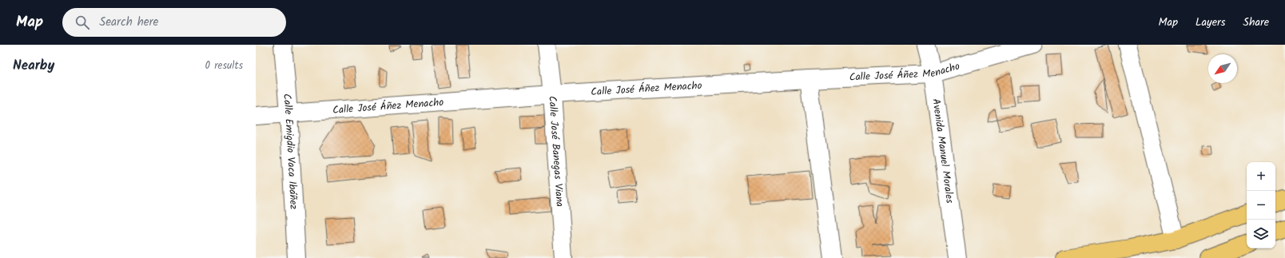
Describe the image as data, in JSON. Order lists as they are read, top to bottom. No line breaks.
{"streets":{"street":["Calle José Áñez Menacho","Calle Emigdio Vaca Ibáñez","Calle José Banegas Viana","Avenida Manuel Morales"]},"crossings":[["Calle José Áñez Menacho","Calle Emigdio Vaca Ibáñez"],["Calle José Áñez Menacho","Calle José Banegas Viana"],["Calle José Áñez Menacho","Avenida Manuel Morales"]],"north":"bottom left","page":{"header":"Map","search":"Search here","nav":["Map","Layers","Share"],"heading":["Nearby","0 results"],"map_buttons":["+","−"]}}
